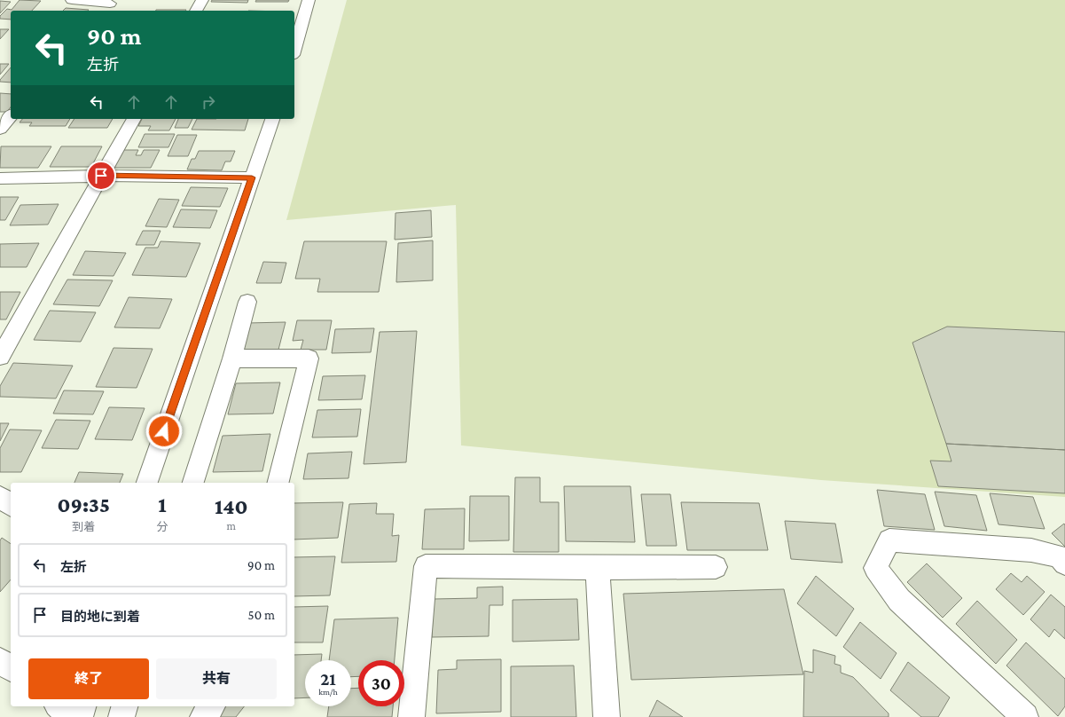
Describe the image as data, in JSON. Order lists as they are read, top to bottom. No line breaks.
{"page":{"turn":["90 m","左折"],"eta":["09:35","到着","1","分","140","m"],"list":[{"name":"左折","value":"90 m"},{"name":"目的地に到着","value":"50 m"}],"buttons":["終了","共有"],"speed":"21 km/h","limit":"30"}}
